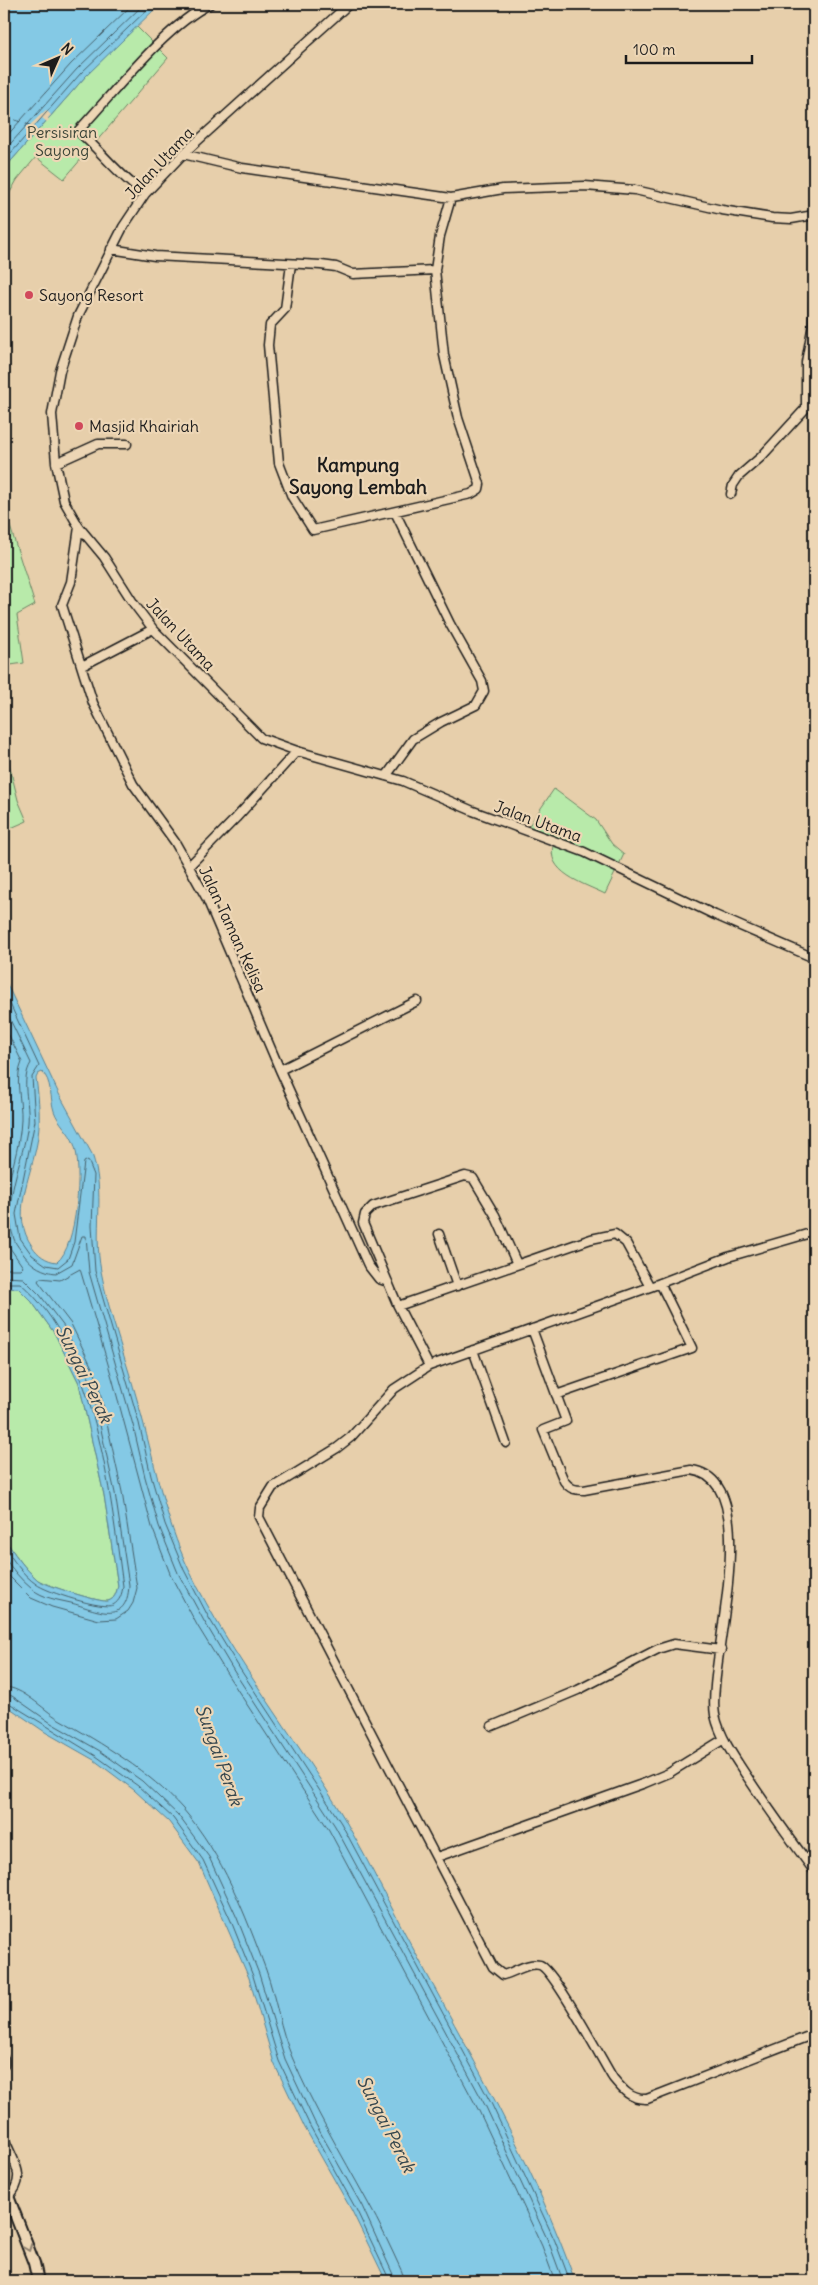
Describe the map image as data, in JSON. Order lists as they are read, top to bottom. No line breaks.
{"streets":{"street":["Jalan Utama","Jalan Taman Kelisa"]},"crossings":[["Jalan Utama","Jalan Taman Kelisa"]],"districts":["Kampung Sayong Lembah"],"water":["Sungai Perak"],"parks":["Persisiran Sayong"],"places":["Sayong Resort","Masjid Khairiah"],"scale_bar":"100 m","north":"top right"}
